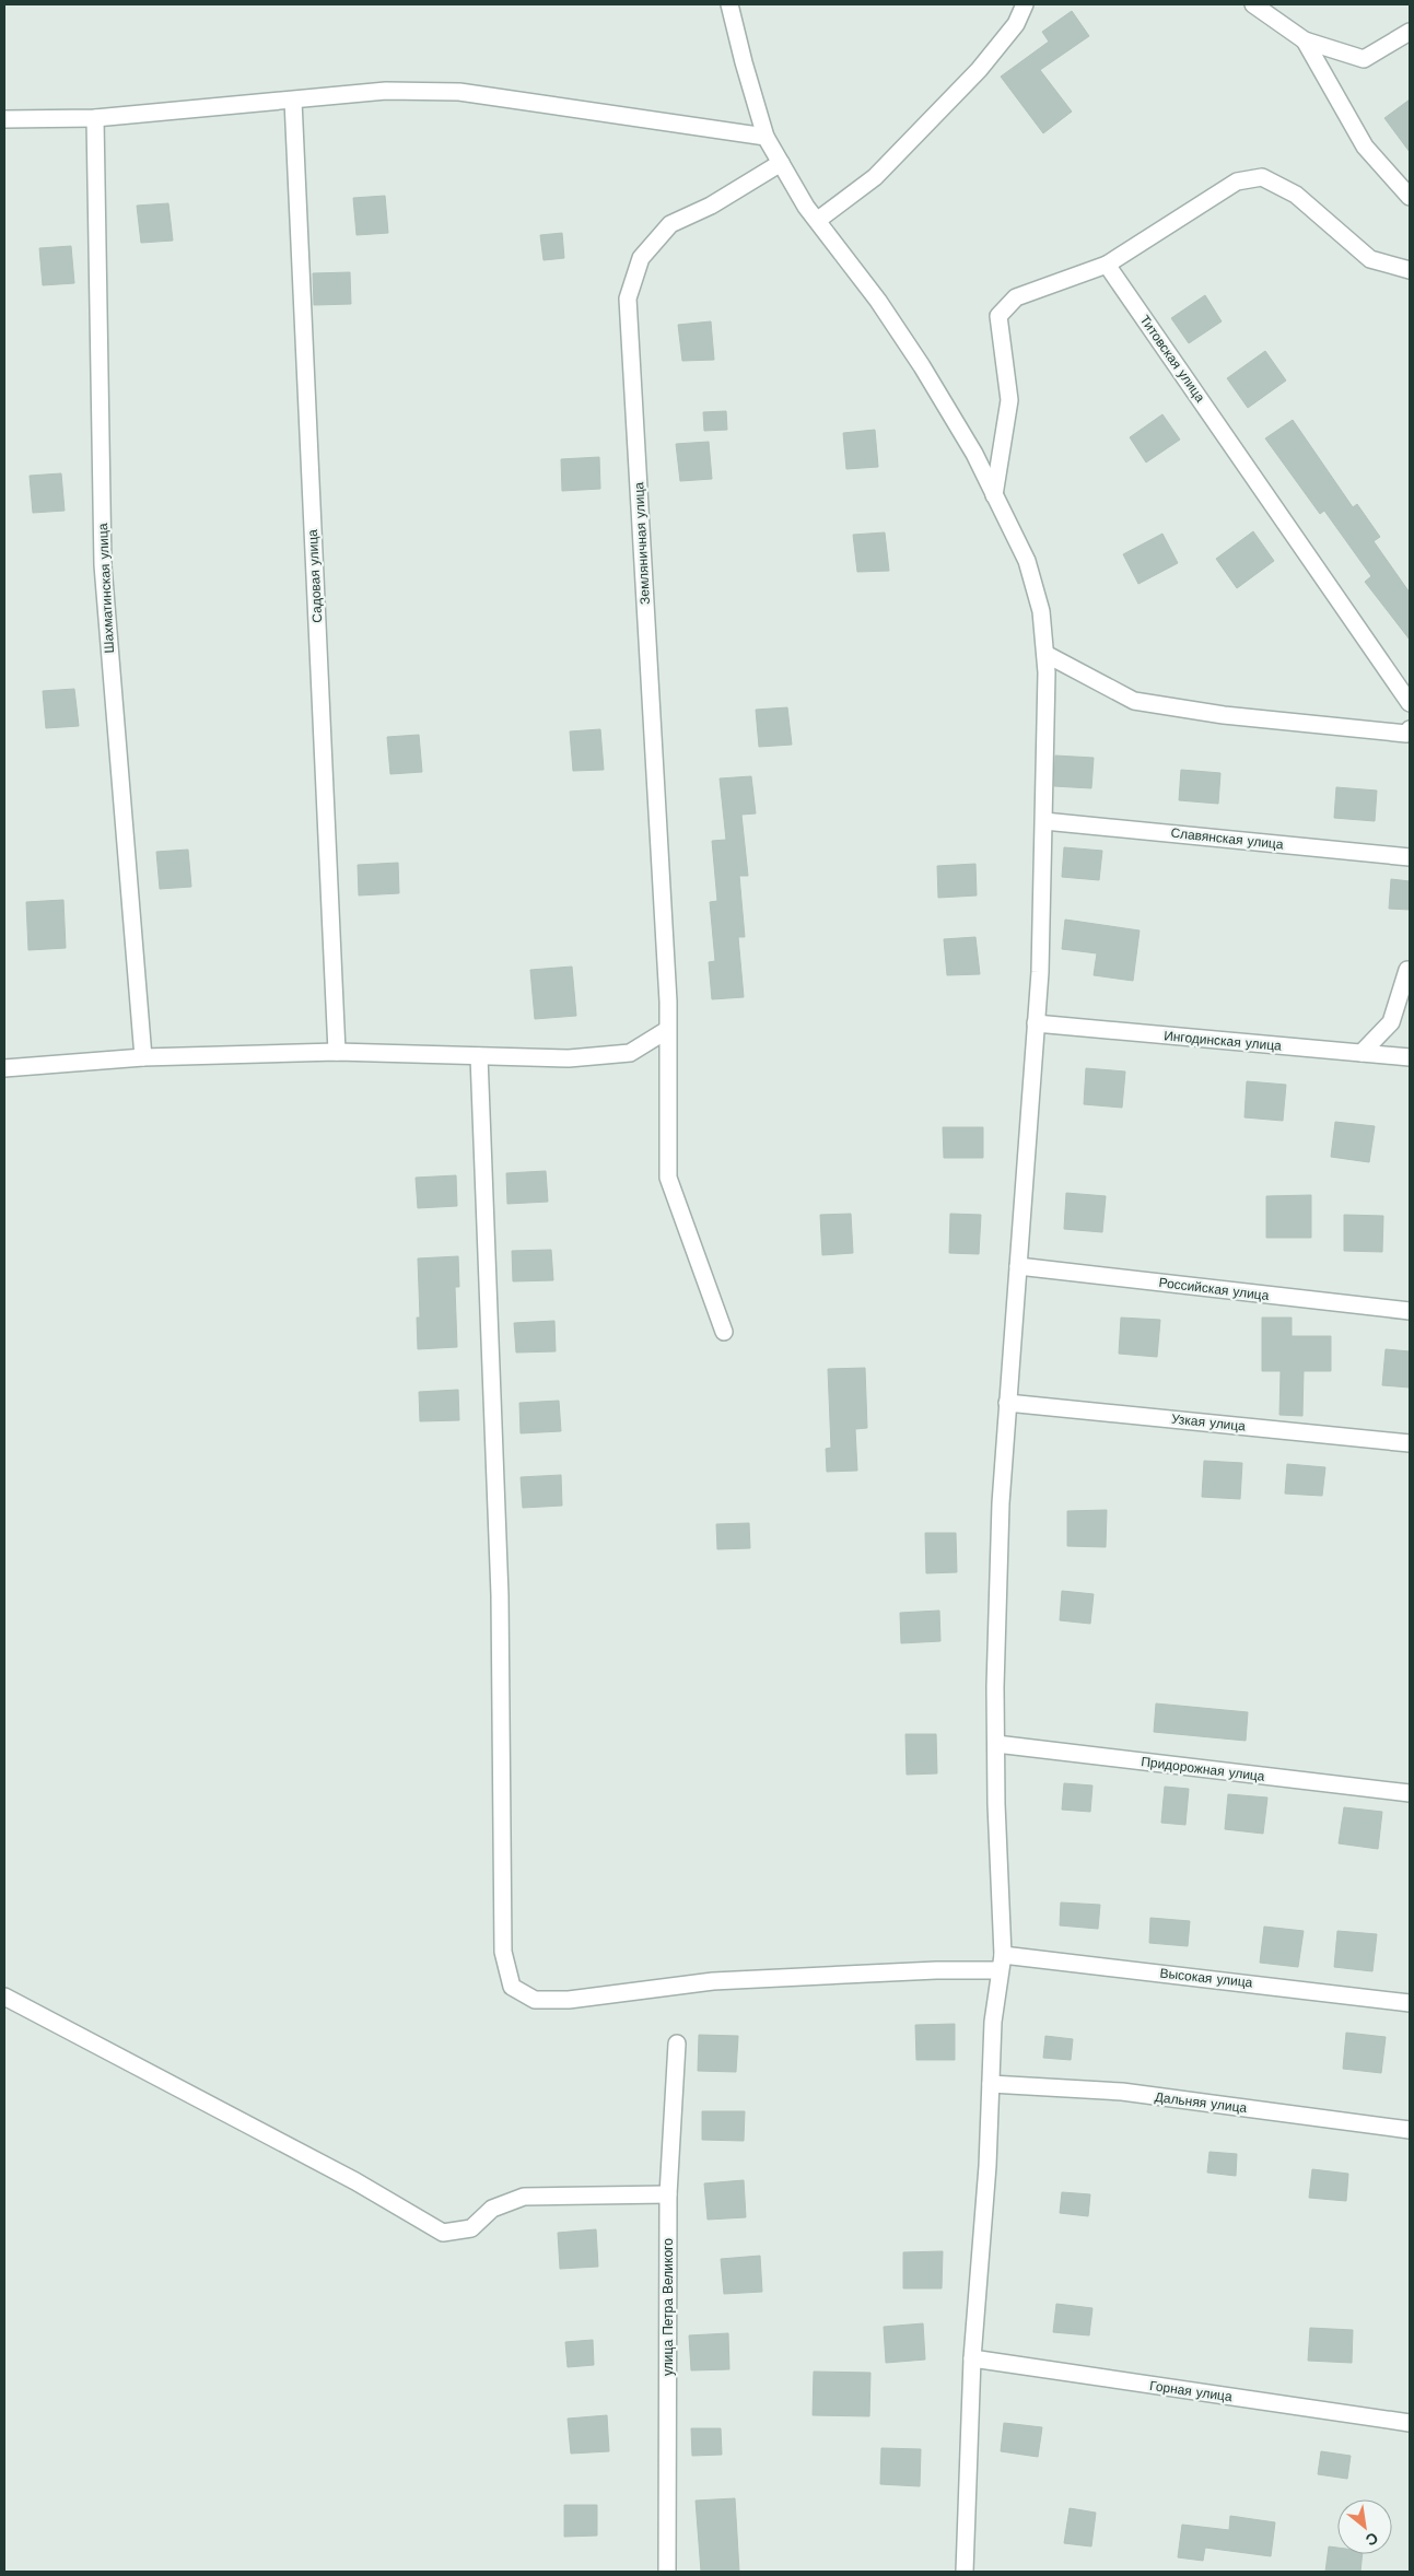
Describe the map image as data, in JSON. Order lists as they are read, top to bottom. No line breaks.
{"streets":{"street":["Титовская улица","Земляничная улица","Садовая улица","Шахматинская улица","Славянская улица","Ингодинская улица","Российская улица","Узкая улица","Придорожная улица","Высокая улица","Дальняя улица","улица Петра Великого","Горная улица"]},"north":"bottom right"}
